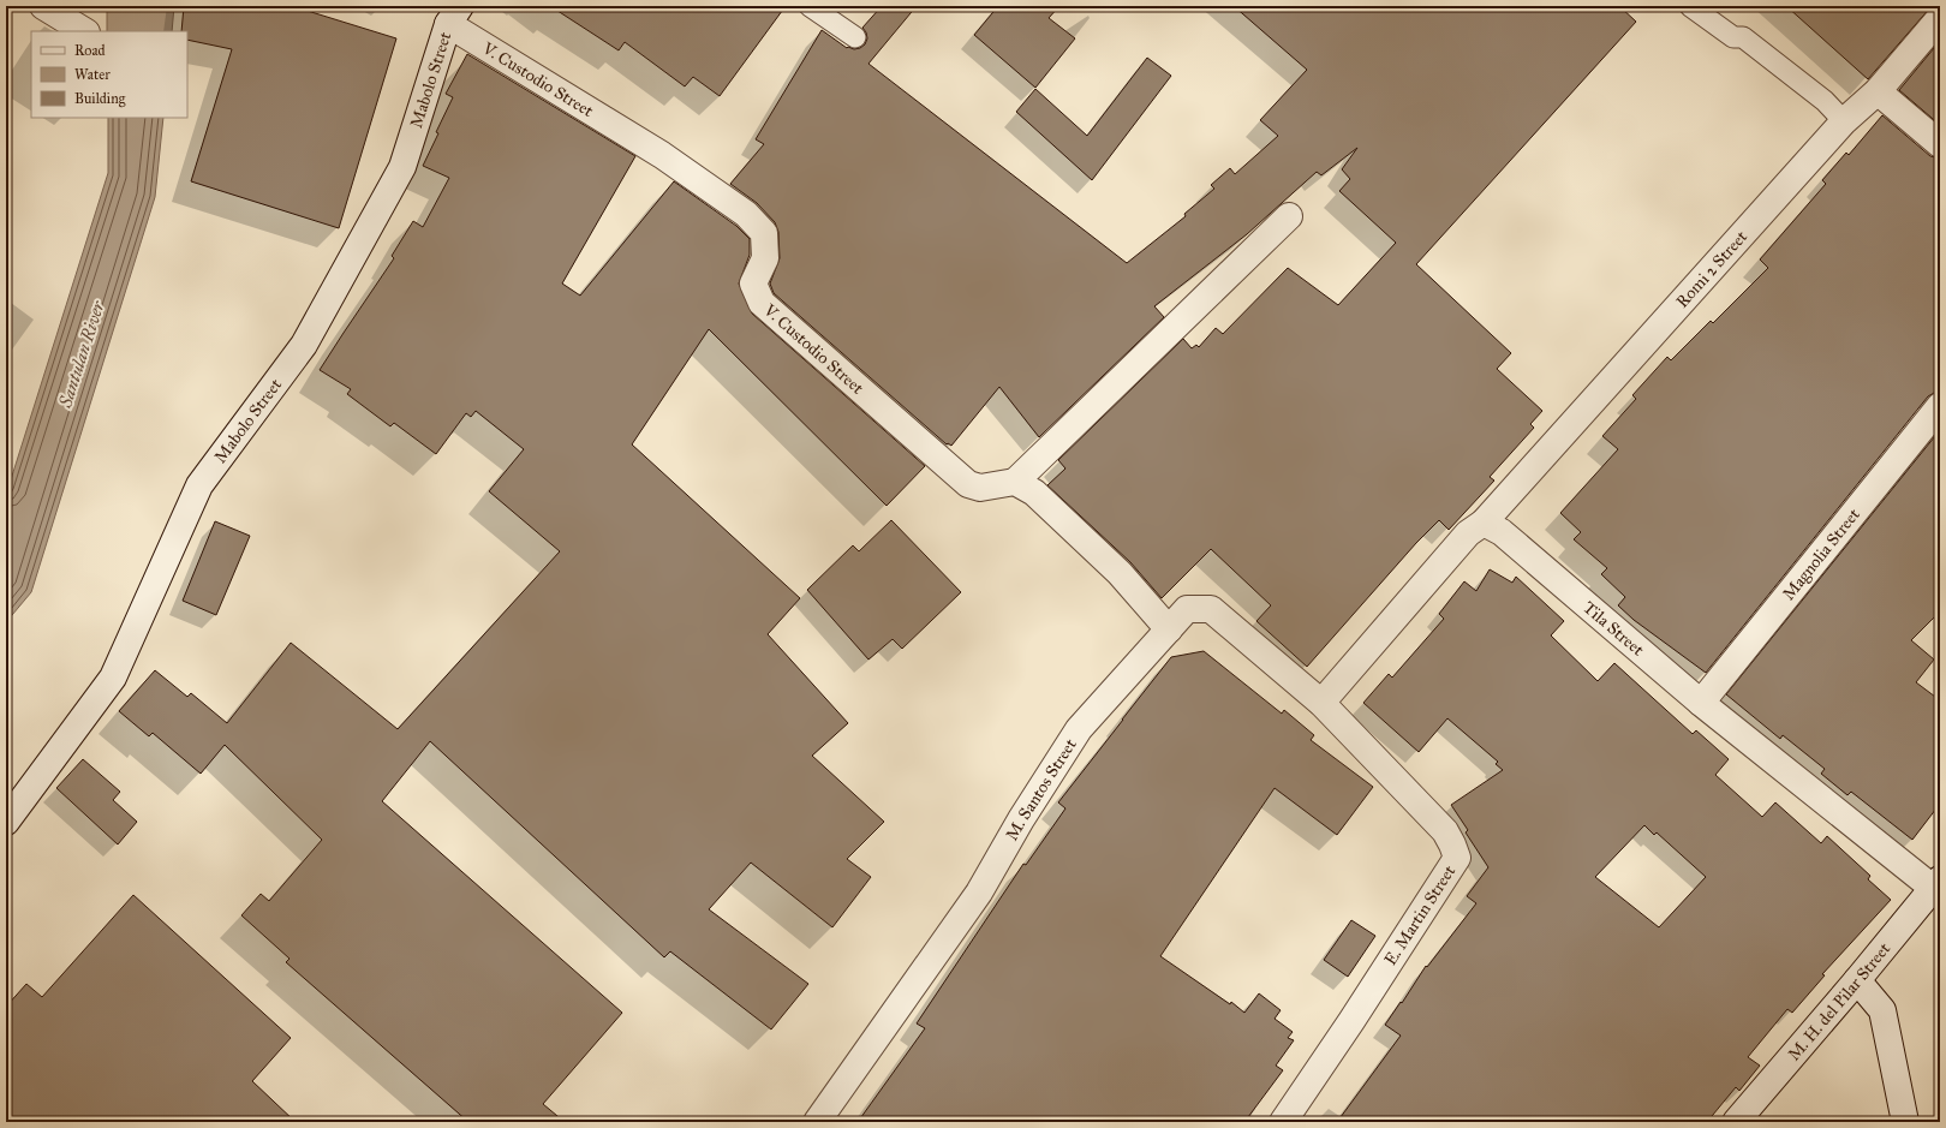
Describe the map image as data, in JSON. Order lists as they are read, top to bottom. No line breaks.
{"streets":{"street":["V. Custodio Street","Mabolo Street","Romi 2 Street","Magnolia Street","Tila Street","M. Santos Street","E. Martin Street","M. H. del Pilar Street"]},"crossings":[["V. Custodio Street","Mabolo Street"],["Romi 2 Street","Tila Street"],["Magnolia Street","Tila Street"],["Tila Street","M. H. del Pilar Street"],["M. Santos Street","E. Martin Street"]],"water":["Santulan River"],"legend":["Road","Water","Building"]}
